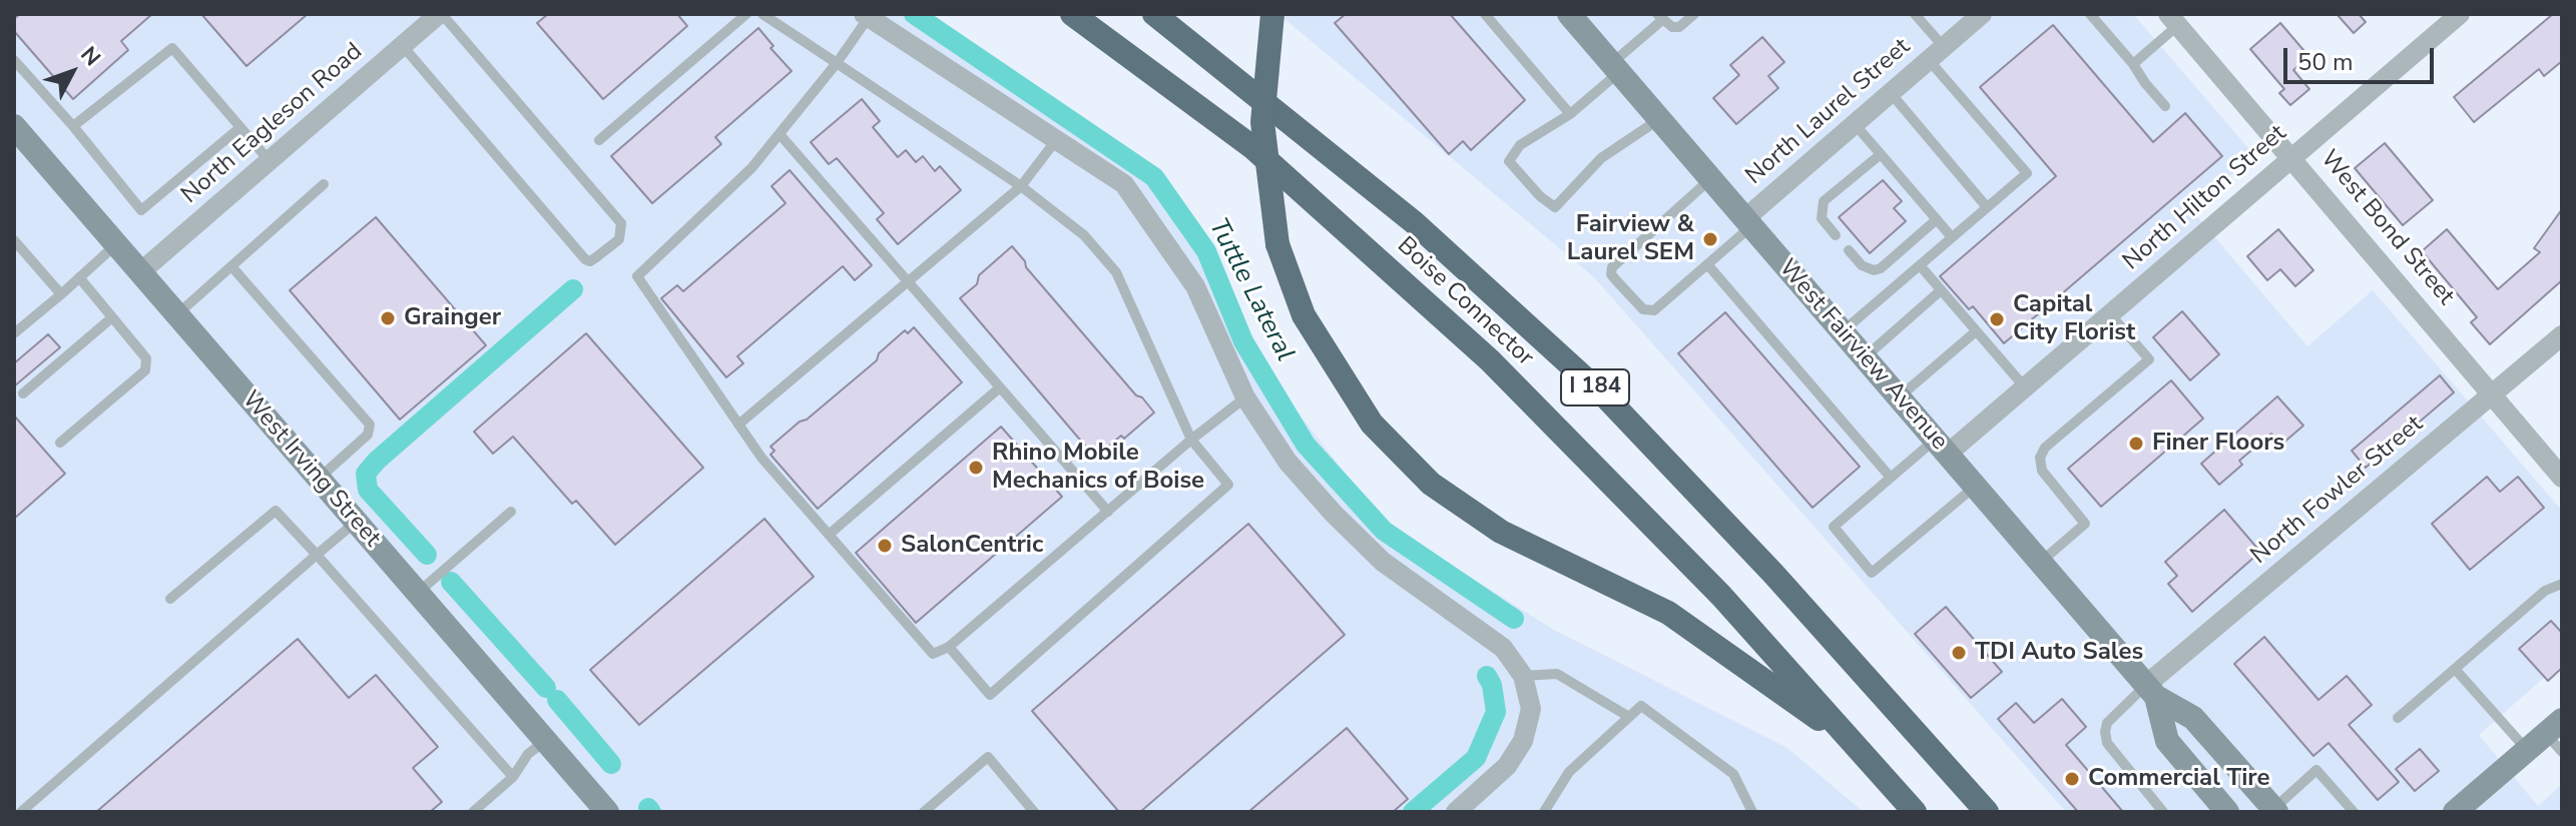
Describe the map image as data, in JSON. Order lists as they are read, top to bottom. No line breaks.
{"streets":{"highway":["Boise Connector","I 184"],"main road":["West Fairview Avenue","West Irving Street"],"street":["North Laurel Street","North Eagleson Road","North Hilton Street","West Bond Street","North Fowler Street"]},"crossings":[["North Laurel Street","West Fairview Avenue"],["North Eagleson Road","West Irving Street"],["North Hilton Street","West Bond Street"],["North Hilton Street","West Fairview Avenue"],["West Bond Street","North Fowler Street"],["West Fairview Avenue","North Fowler Street"]],"water":["Tuttle Lateral"],"places":["Fairview & Laurel SEM","Grainger","Capital City Florist","Finer Floors","Rhino Mobile Mechanics of Boise","SalonCentric","TDI Auto Sales","Commercial Tire"],"scale_bar":"50 m","north":"top right"}
